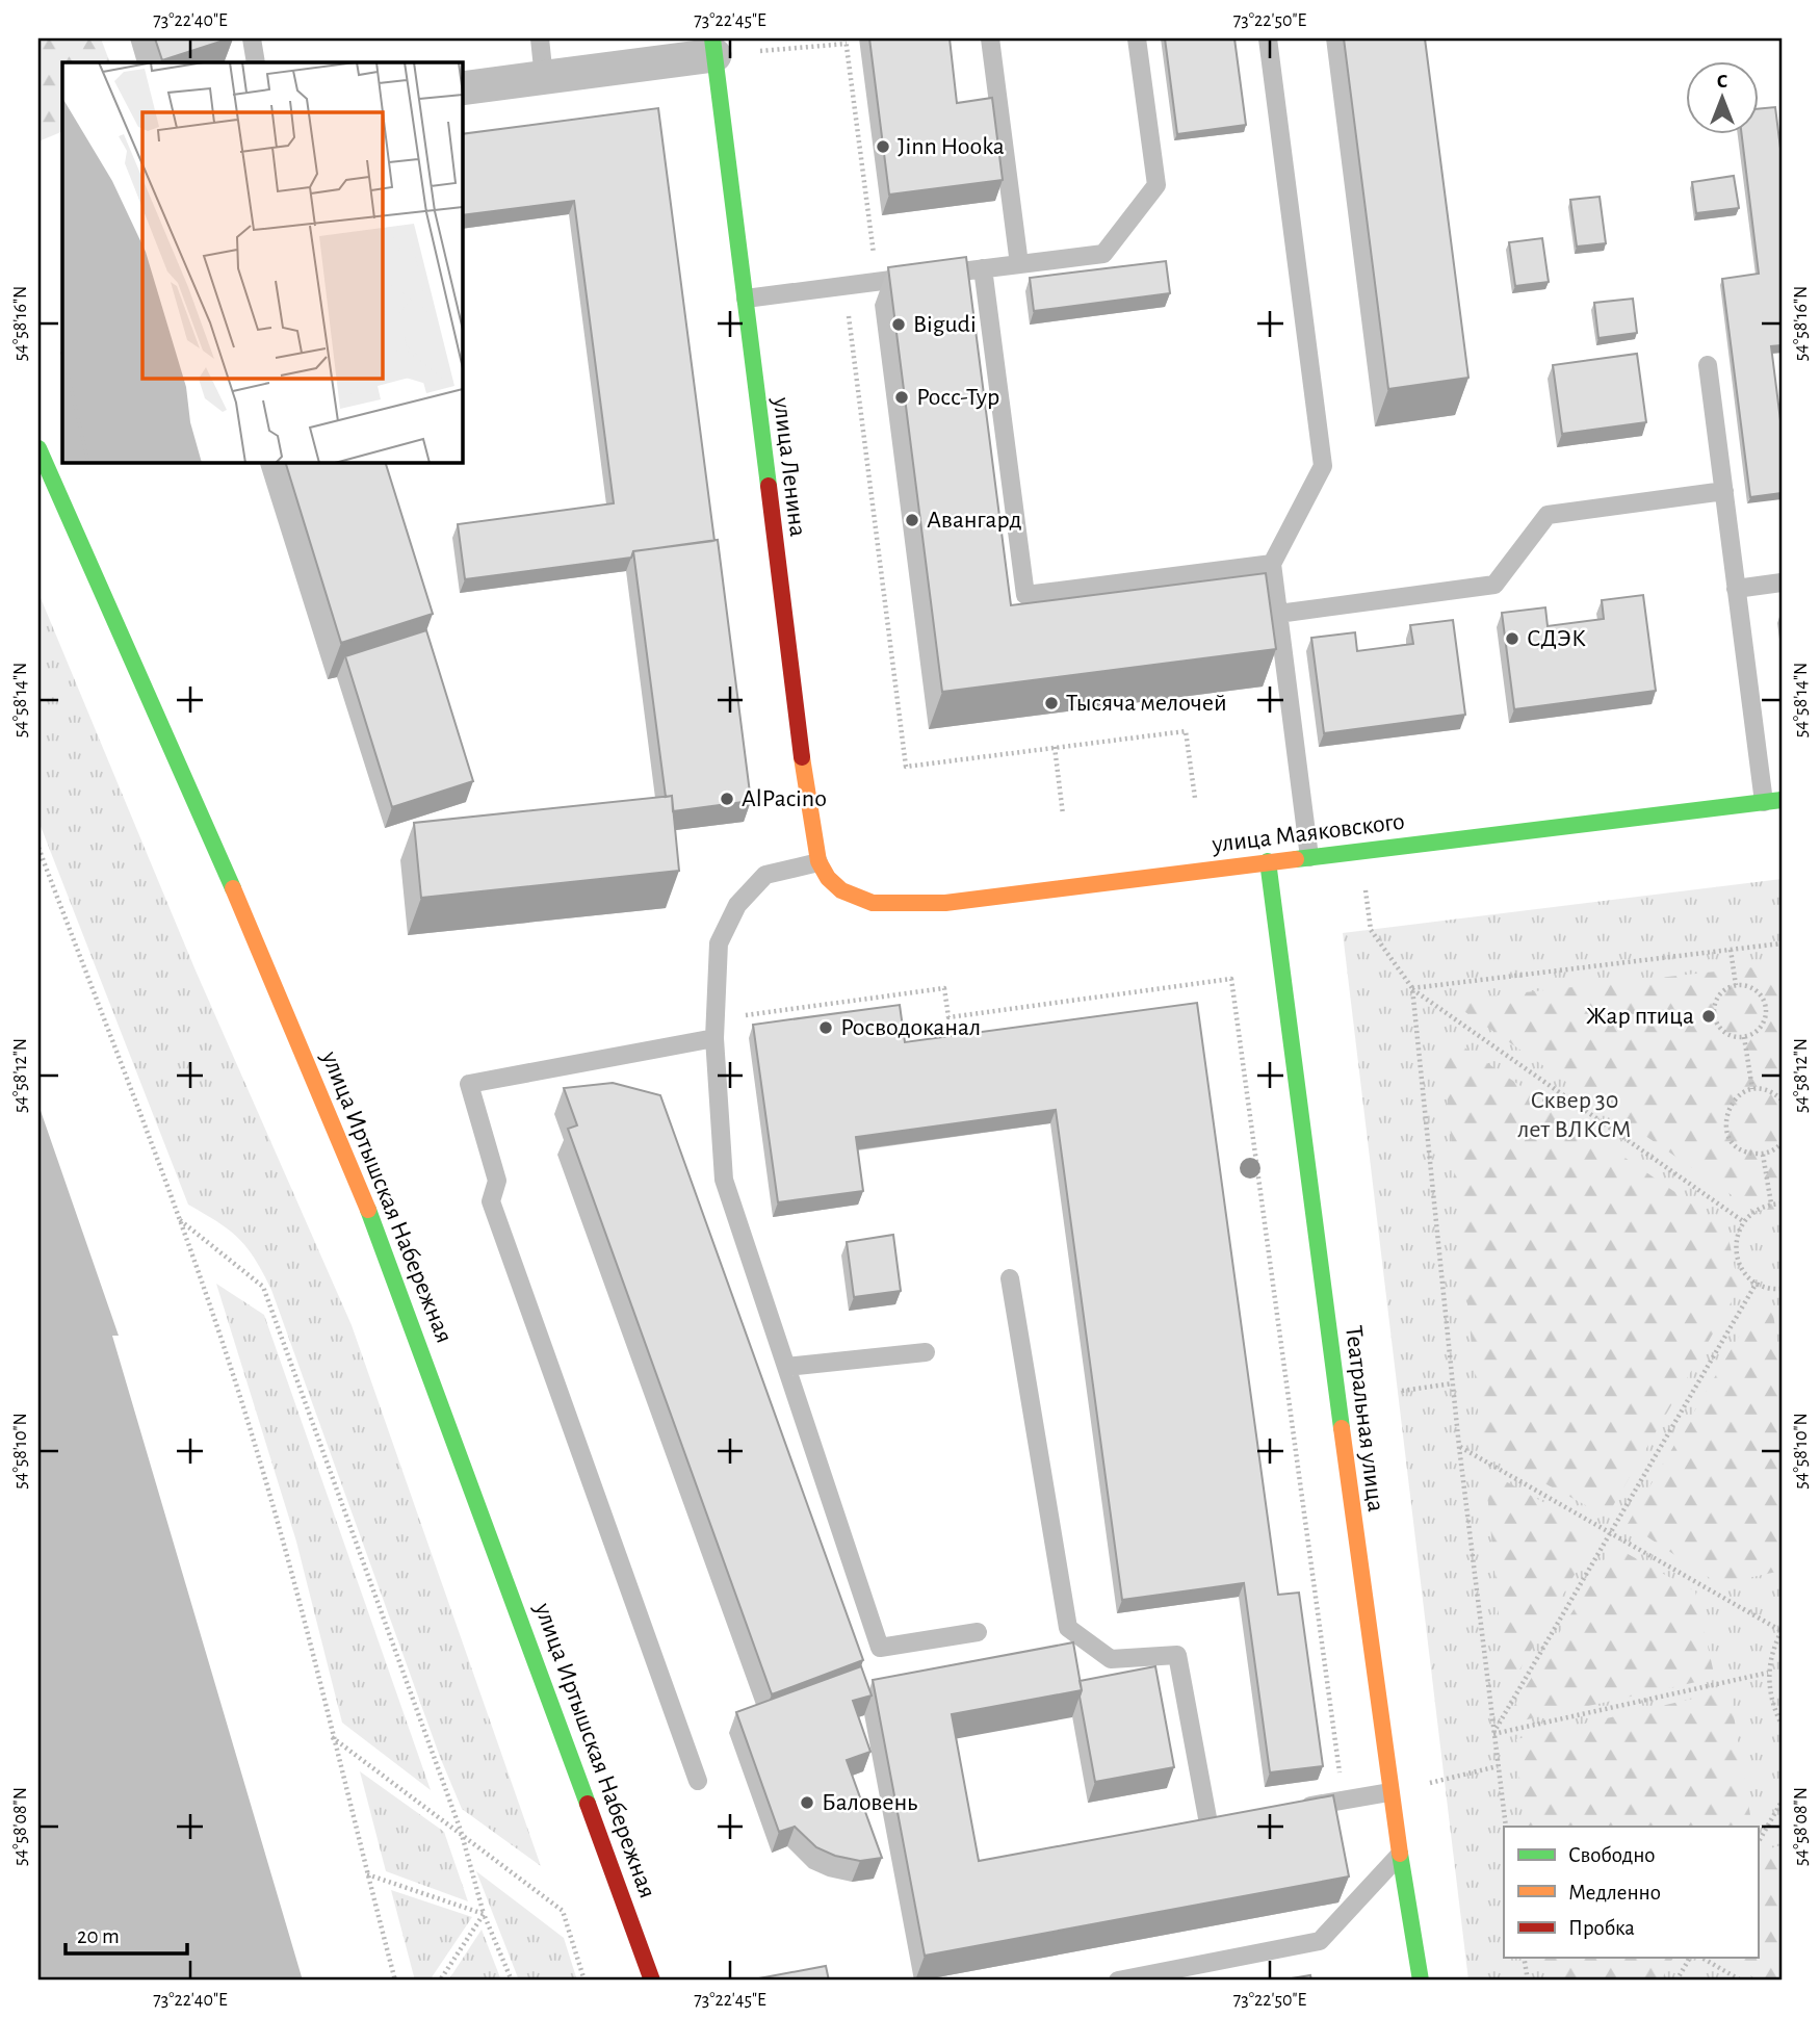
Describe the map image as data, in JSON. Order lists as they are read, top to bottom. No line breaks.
{"streets":{"main road":["улица Ленина","улица Маяковского","улица Иртышская Набережная","Театральная улица"]},"crossings":[["улица Ленина","улица Маяковского"],["улица Маяковского","Театральная улица"]],"parks":["Сквер 30 лет ВЛКСМ"],"places":["Jinn Hooka","Bigudi","Росс-Тур","Авангард","СДЭК","Тысяча мелочей","AlPacino","Жар птица","Росводоканал","Баловень"],"legend":["Свободно","Медленно","Пробка"],"scale_bar":"20 m","north":"top","coordinates":["73°22'40\"E","73°22'45\"E","73°22'50\"E","54°58'16\"N","54°58'14\"N","54°58'12\"N","54°58'10\"N","54°58'08\"N"]}
